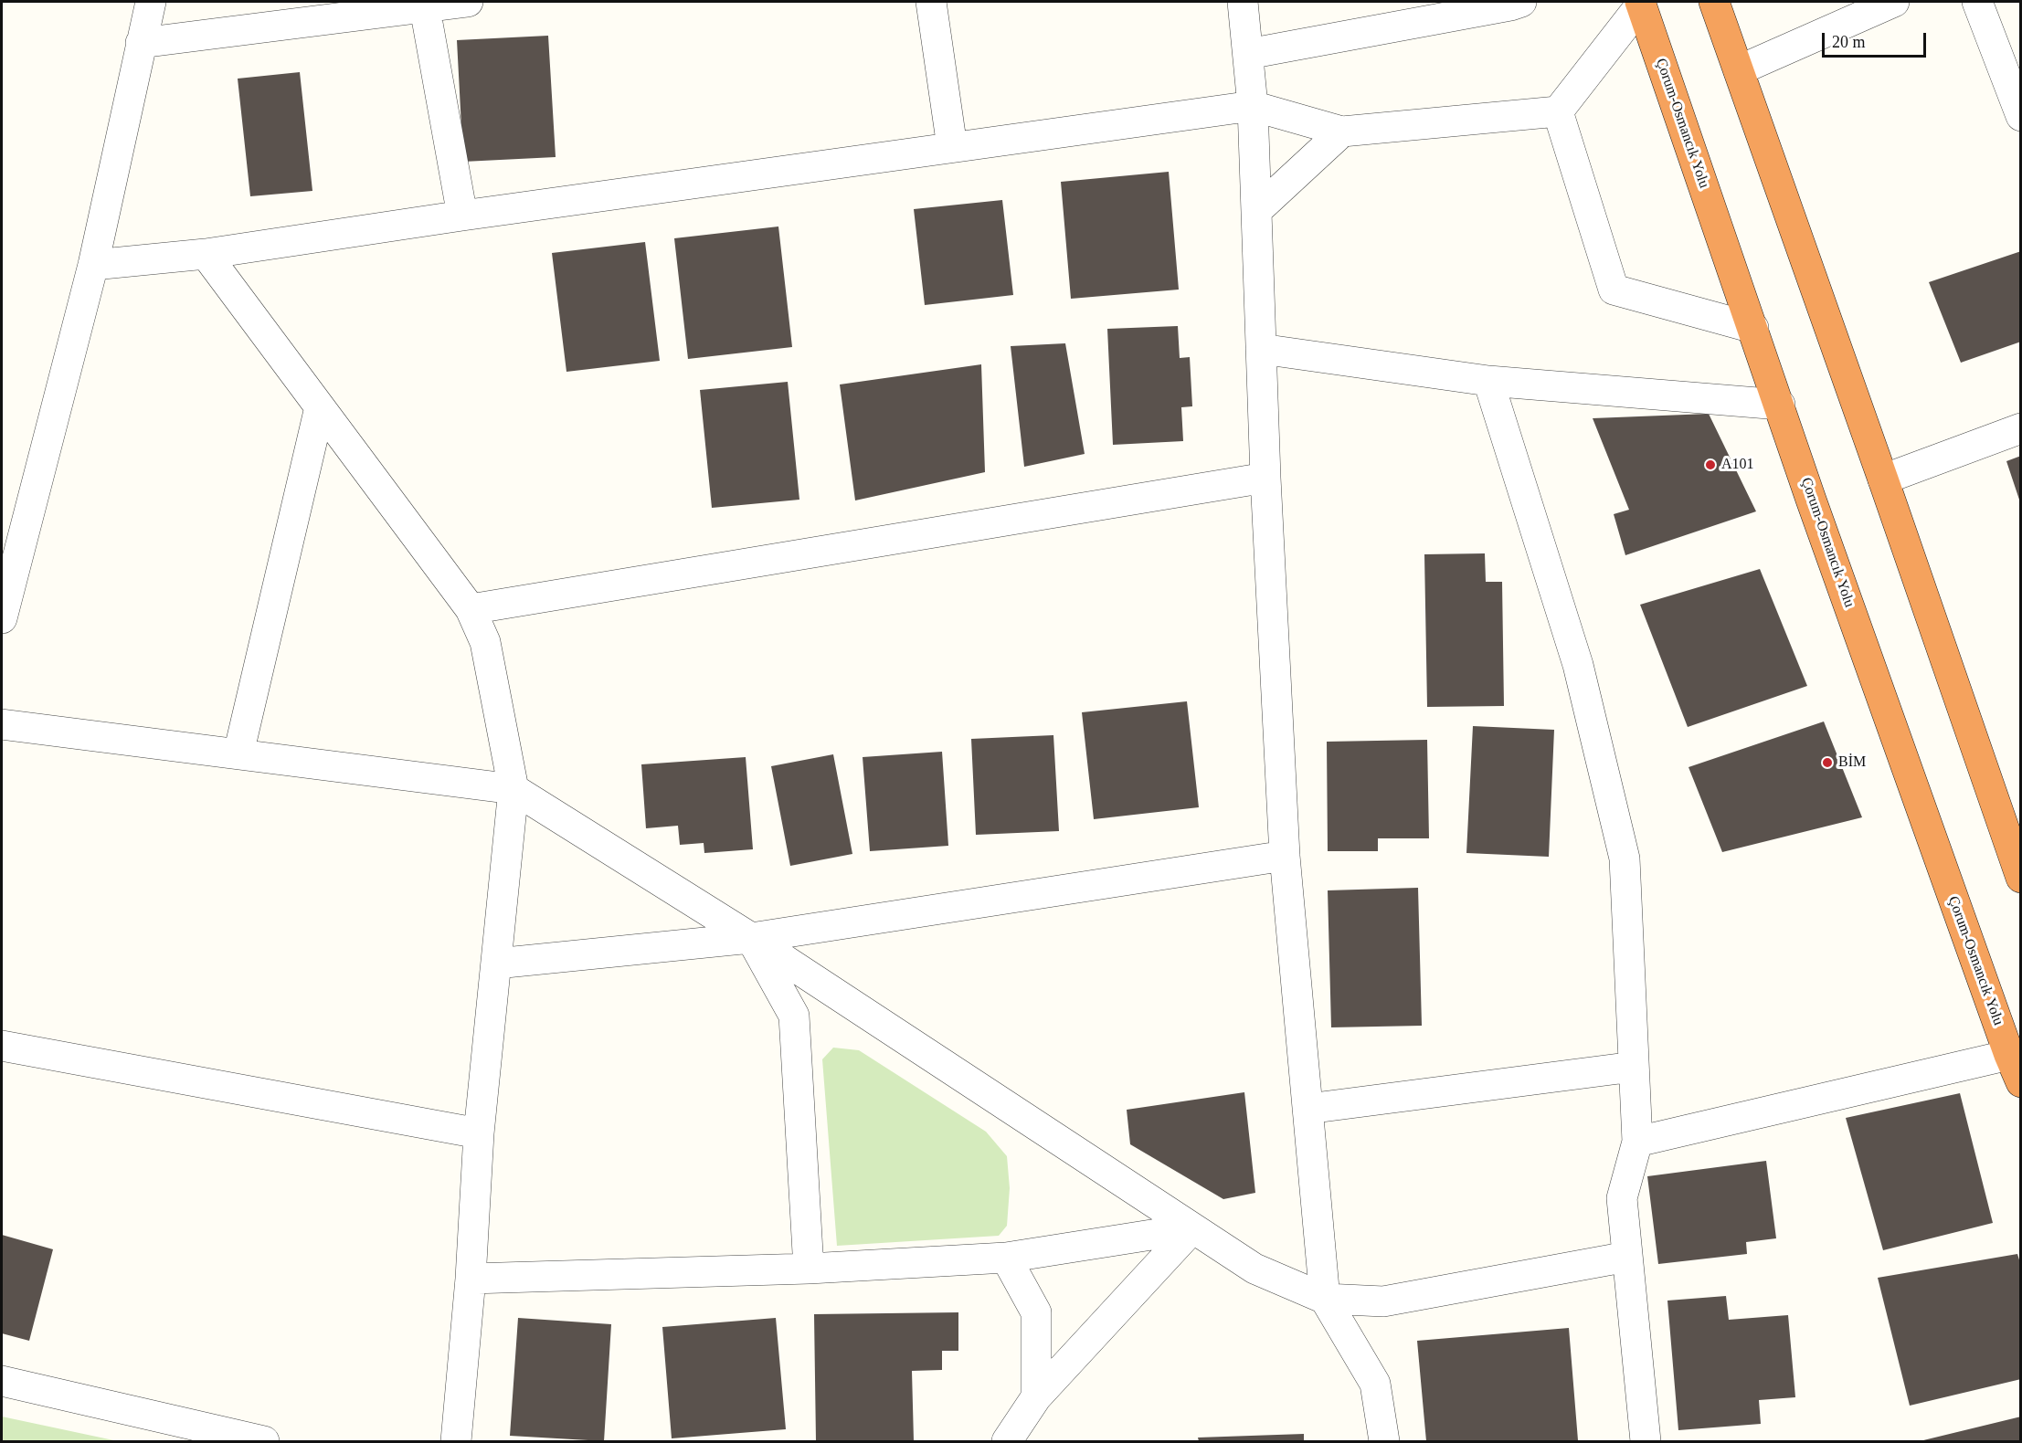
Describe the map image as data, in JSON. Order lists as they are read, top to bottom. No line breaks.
{"streets":{"highway":["Çorum-Osmancık Yolu"]},"places":["A101","BİM"],"scale_bar":"20 m"}
